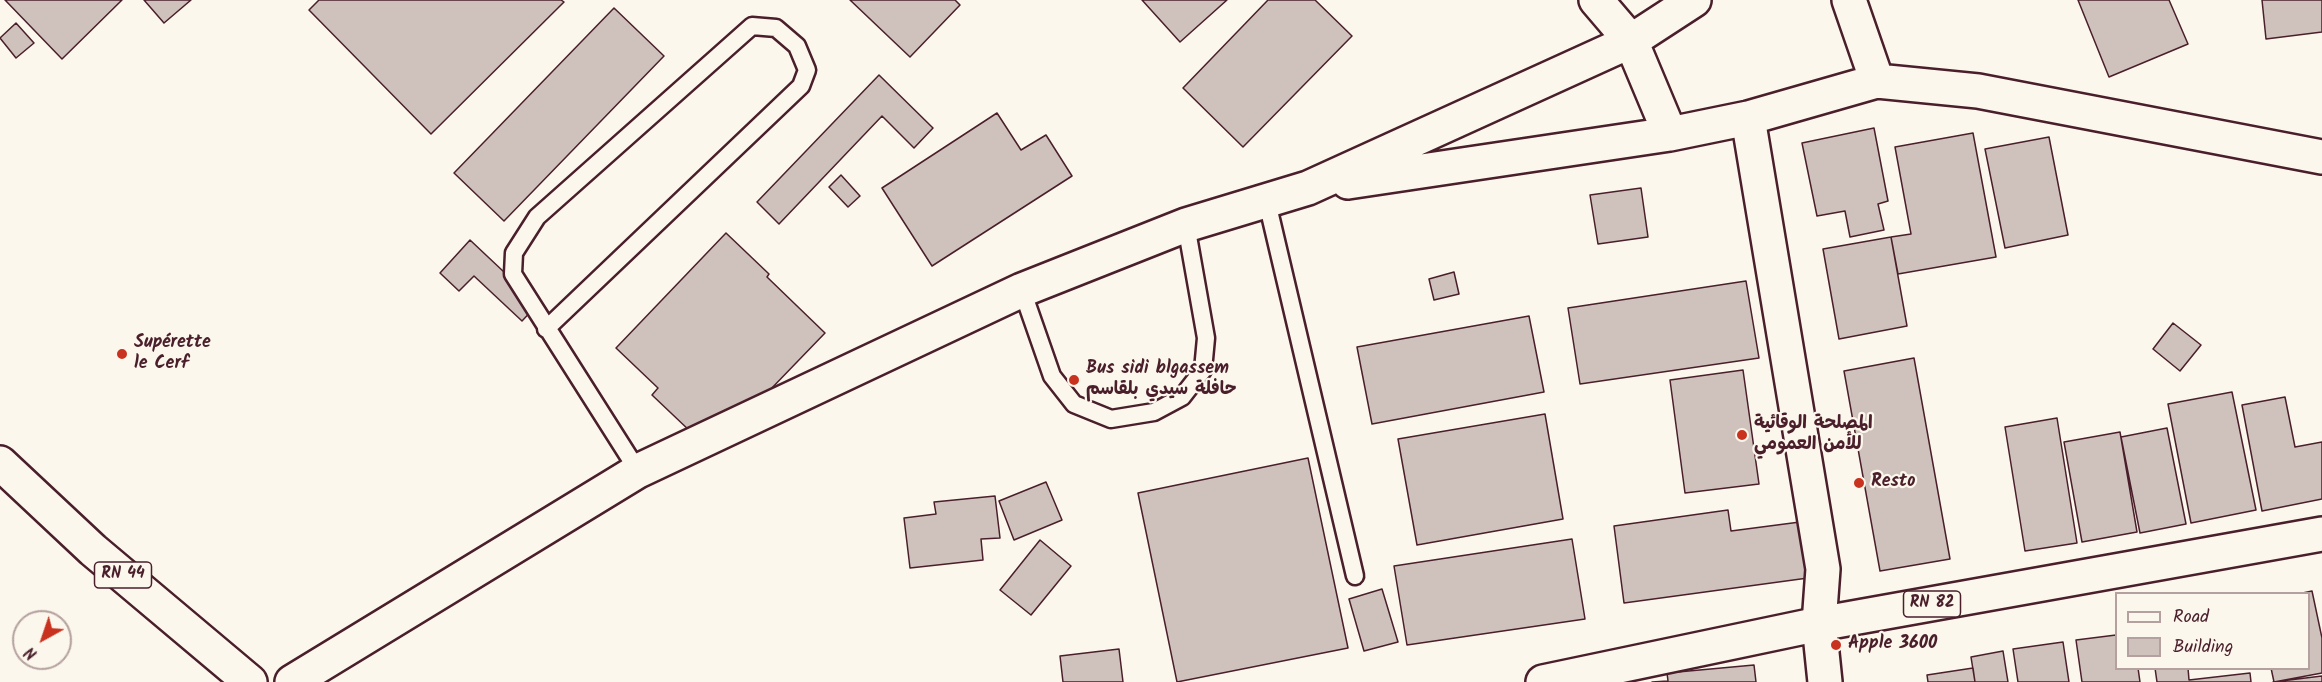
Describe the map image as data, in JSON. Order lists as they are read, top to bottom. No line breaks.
{"streets":{"street":["RN 44","RN 82"]},"places":["Supérette le Cerf","Bus sidi blgassem حافلة سيدي بلقاسم","المصلحة الوقائية للأمن العمومي","Resto","Apple 3600"],"legend":["Road","Building"],"north":"bottom left"}
